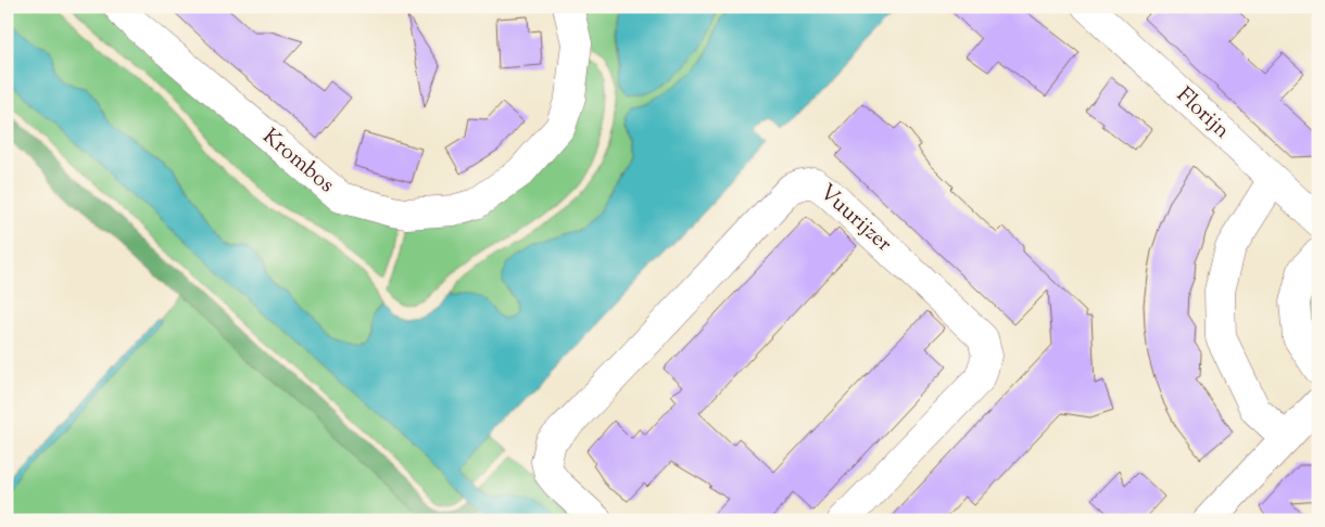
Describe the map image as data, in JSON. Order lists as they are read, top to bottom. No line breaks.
{"streets":{"street":["Florijn","Krombos","Vuurijzer"]}}
